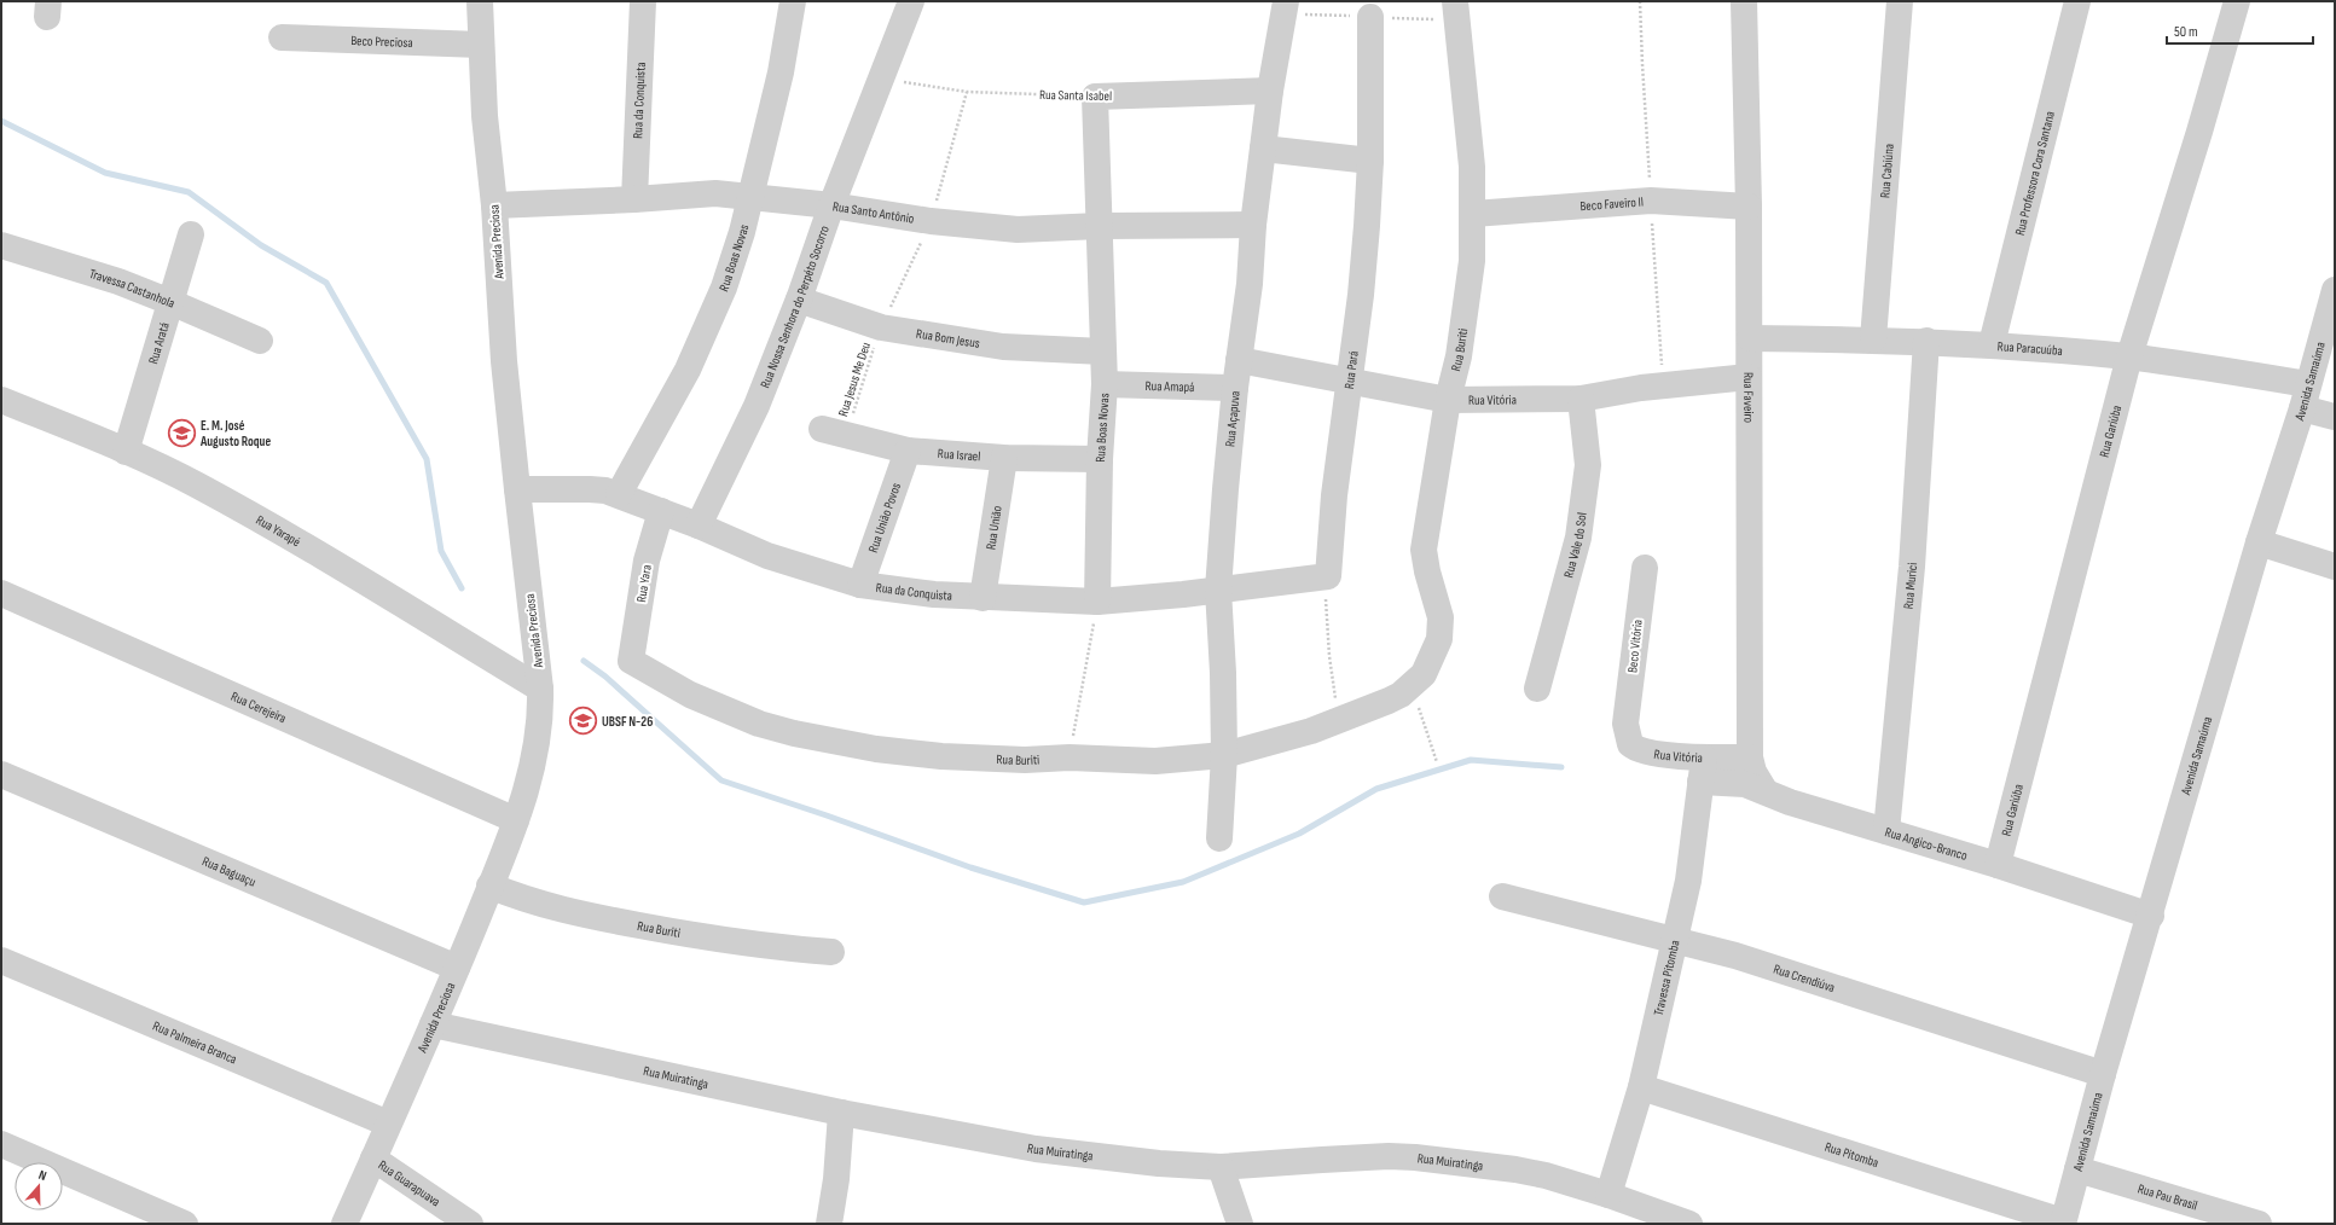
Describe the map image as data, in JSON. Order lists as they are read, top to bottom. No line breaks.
{"streets":{"street":["Beco Preciosa","Rua Santa Isabel","Rua da Conquista","Rua Cabiúna","Rua Professora Cora Santana","Beco Faveiro II","Rua Santo Antônio","Avenida Preciosa","Rua Boas Novas","Travessa Castanhola","Rua Nossa Senhora do Perpéto Socorro","Rua Bom Jesus","Rua Aratá","Rua Paracuúba","Rua Buriti","Rua Pará","Avenida Samaúma","Rua Amapá","Rua Faveiro","Rua Vitória","Rua Açapuva","Rua Gariúba","Rua Israel","Rua União Povos","Rua União","Rua Yarapé","Rua Vale do Sol","Rua Yara","Rua Murici","Beco Vitória","Rua Cerejeira","Rua Angico-Branco","Rua Baguaçu","Rua Crendiúva","Travessa Pitomba","Rua Palmeira Branca","Rua Muiratinga","Rua Pitomba","Rua Guarapuava","Rua Pau Brasil"],"path":["Rua Jesus Me Deu"]},"crossings":[["Beco Preciosa","Avenida Preciosa"],["Rua Santa Isabel","Rua Boas Novas"],["Rua Santa Isabel","Rua Nossa Senhora do Perpéto Socorro"],["Rua Santa Isabel","Rua Açapuva"],["Rua da Conquista","Rua Santo Antônio"],["Rua da Conquista","Avenida Preciosa"],["Rua da Conquista","Rua Boas Novas"],["Rua da Conquista","Rua Nossa Senhora do Perpéto Socorro"],["Rua da Conquista","Rua Pará"],["Rua da Conquista","Rua Açapuva"],["Rua da Conquista","Rua União Povos"],["Rua da Conquista","Rua União"],["Rua da Conquista","Rua Yara"],["Rua Cabiúna","Rua Paracuúba"],["Rua Professora Cora Santana","Rua Paracuúba"],["Beco Faveiro II","Rua Buriti"],["Beco Faveiro II","Rua Faveiro"],["Rua Santo Antônio","Avenida Preciosa"],["Rua Santo Antônio","Rua Boas Novas"],["Rua Santo Antônio","Rua Nossa Senhora do Perpéto Socorro"],["Rua Santo Antônio","Rua Açapuva"],["Avenida Preciosa","Rua Buriti"],["Avenida Preciosa","Rua Yarapé"],["Avenida Preciosa","Rua Cerejeira"],["Avenida Preciosa","Rua Baguaçu"],["Avenida Preciosa","Rua Palmeira Branca"],["Avenida Preciosa","Rua Muiratinga"],["Avenida Preciosa","Rua Guarapuava"],["Rua Boas Novas","Rua Bom Jesus"],["Rua Boas Novas","Rua Amapá"],["Rua Boas Novas","Rua Israel"],["Travessa Castanhola","Rua Aratá"],["Rua Nossa Senhora do Perpéto Socorro","Rua Bom Jesus"],["Rua Bom Jesus","Rua Jesus Me Deu"],["Rua Aratá","Rua Yarapé"],["Rua Paracuúba","Avenida Samaúma"],["Rua Paracuúba","Rua Faveiro"],["Rua Paracuúba","Rua Gariúba"],["Rua Paracuúba","Rua Murici"],["Rua Buriti","Rua Vitória"],["Rua Buriti","Rua Açapuva"],["Rua Buriti","Rua Yara"],["Rua Pará","Rua Vitória"],["Rua Jesus Me Deu","Rua Israel"],["Avenida Samaúma","Rua Angico-Branco"],["Avenida Samaúma","Rua Crendiúva"],["Avenida Samaúma","Rua Pitomba"],["Avenida Samaúma","Rua Pau Brasil"],["Rua Amapá","Rua Açapuva"],["Rua Faveiro","Rua Vitória"],["Rua Faveiro","Rua Angico-Branco"],["Rua Vitória","Rua Açapuva"],["Rua Vitória","Rua Vale do Sol"],["Rua Vitória","Beco Vitória"],["Rua Vitória","Rua Angico-Branco"],["Rua Vitória","Travessa Pitomba"],["Rua Gariúba","Rua Angico-Branco"],["Rua Israel","Rua União Povos"],["Rua Israel","Rua União"],["Rua Murici","Rua Angico-Branco"],["Rua Angico-Branco","Travessa Pitomba"],["Rua Crendiúva","Travessa Pitomba"],["Travessa Pitomba","Rua Muiratinga"],["Travessa Pitomba","Rua Pitomba"]],"places":{"school or university":["E. M. José Augusto Roque","UBSF N-26"]},"scale_bar":"50 m","north":"top"}
